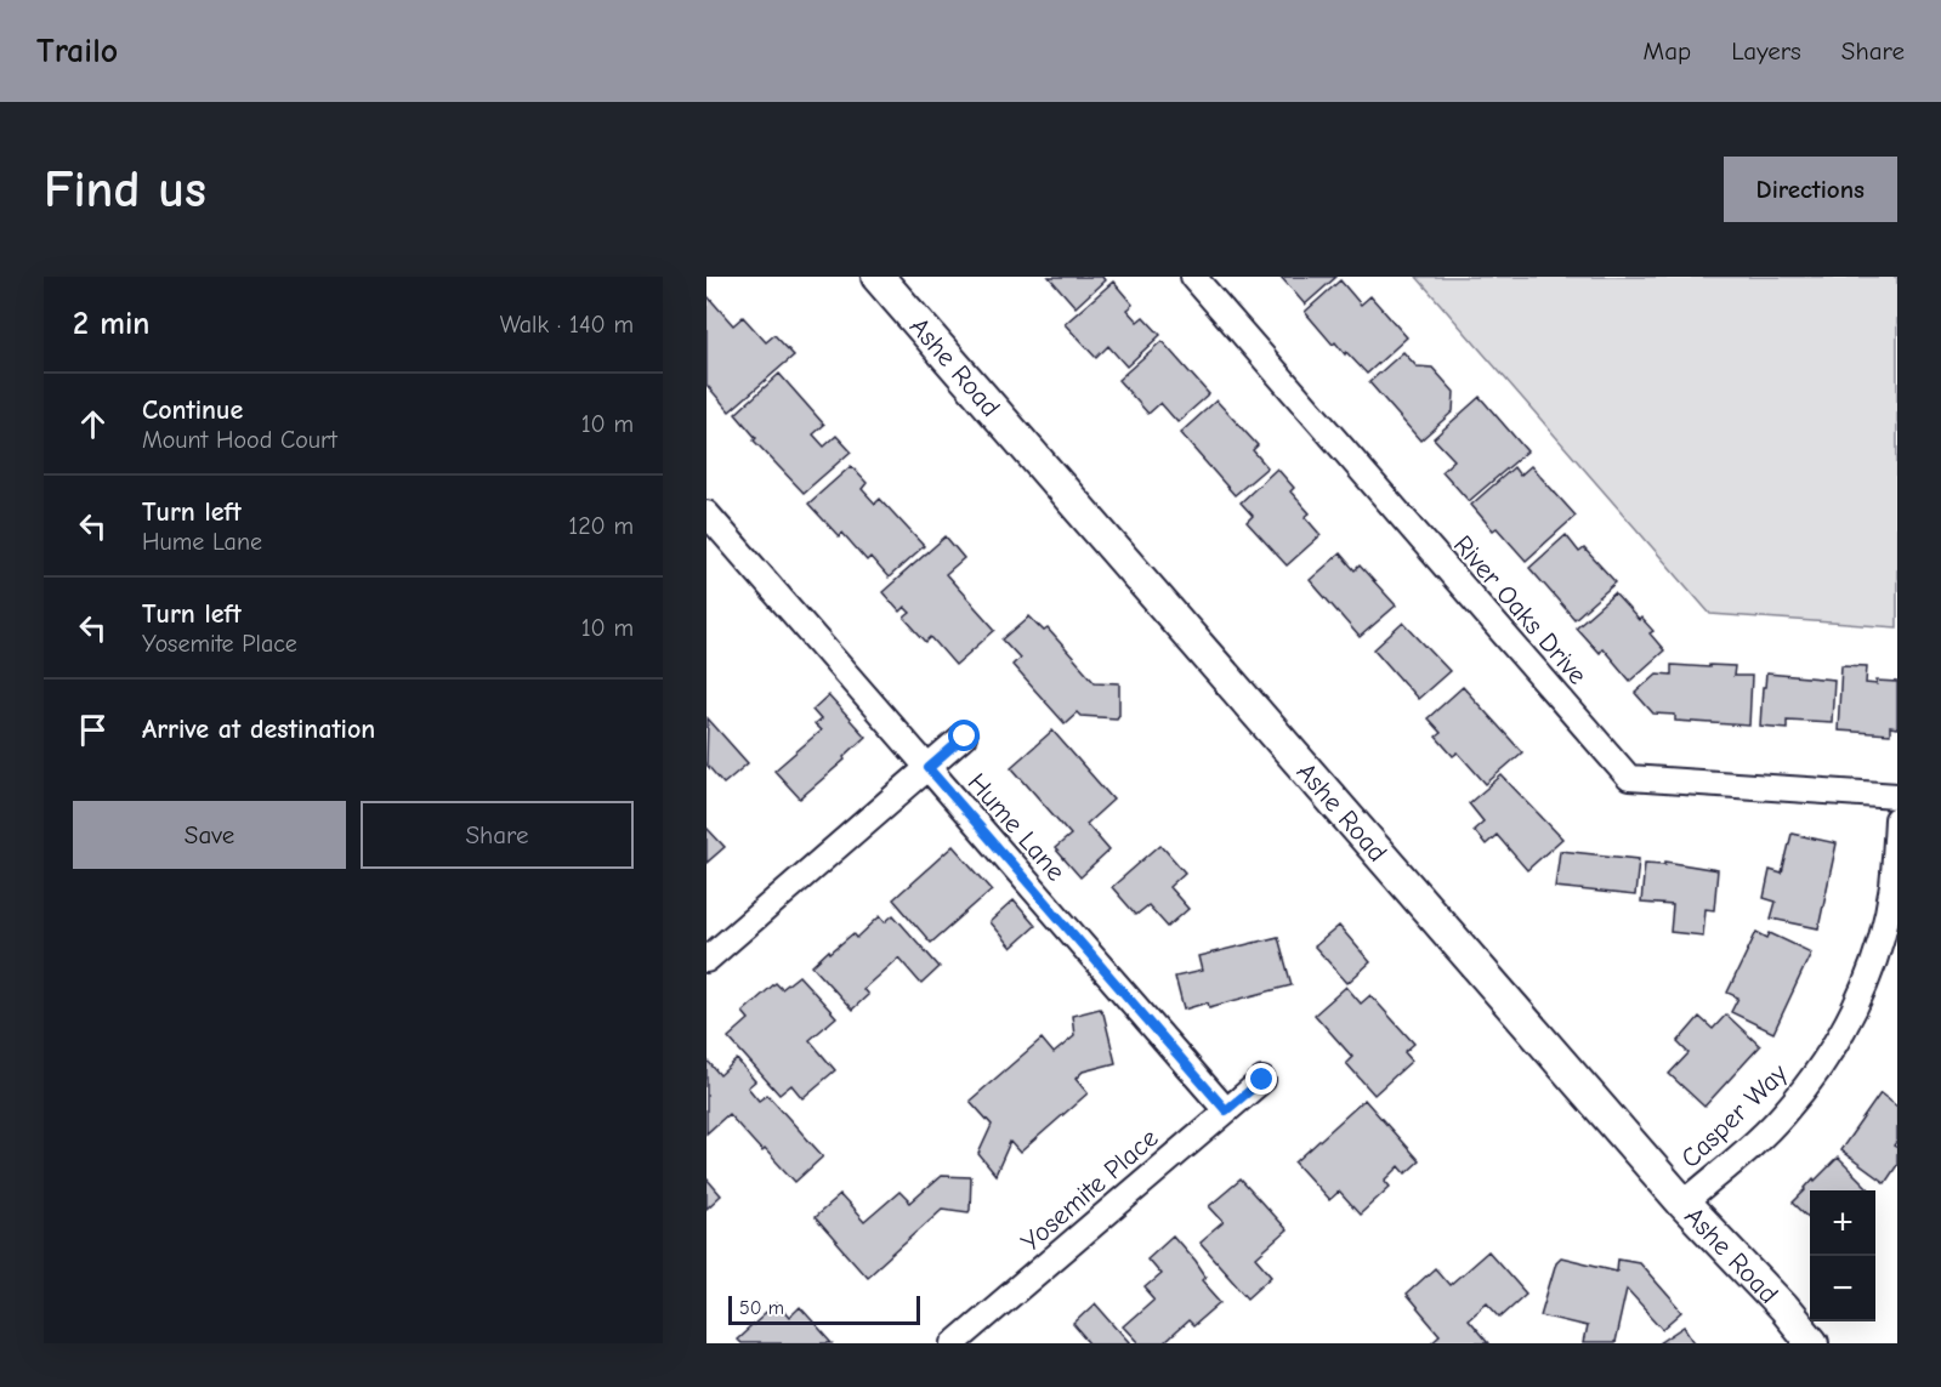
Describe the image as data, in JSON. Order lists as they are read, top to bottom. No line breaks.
{"streets":{"street":["Ashe Road","River Oaks Drive","Hume Lane","Casper Way","Yosemite Place"]},"crossings":[["Ashe Road","Casper Way"],["Hume Lane","Yosemite Place"]],"scale_bar":"50 m","page":{"header":"Trailo","nav":["Map","Layers","Share"],"buttons":["Directions",["Save","Share"]],"title":"Find us","heading":["2 min","Walk · 140 m"],"list":[["Continue","Mount Hood Court","10 m"],["Turn left","Hume Lane","120 m"],["Turn left","Yosemite Place","10 m"],"Arrive at destination"],"map_buttons":["+","−"],"scale":"50 m"}}
